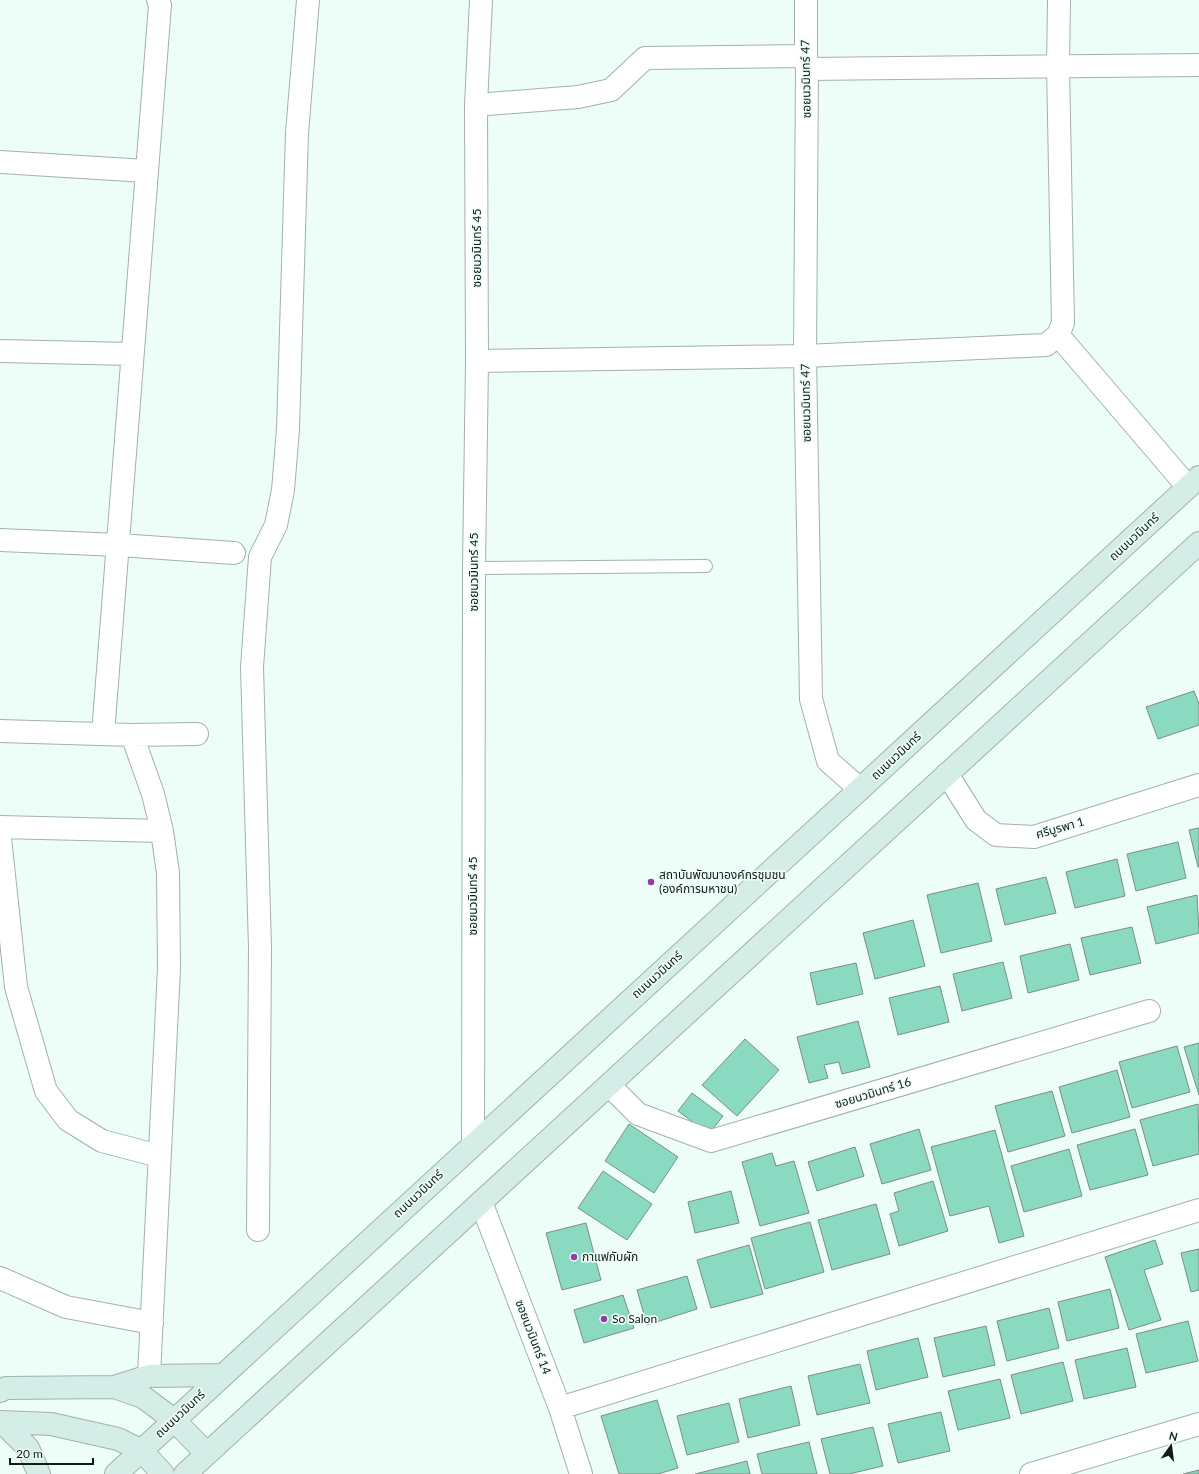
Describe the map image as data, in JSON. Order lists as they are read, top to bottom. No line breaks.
{"streets":{"main road":["ถนนนวมินทร์"],"street":["ซอยนวมินทร์ 47","ซอยนวมินทร์ 45","ศรีบูรพา 1","ซอยนวมินทร์ 16","ซอยนวมินทร์ 14"]},"crossings":[["ซอยนวมินทร์ 47","ถนนนวมินทร์"],["ซอยนวมินทร์ 45","ถนนนวมินทร์"]],"places":["สถาบันพัฒนาองค์กรชุมชน (องค์การมหาชน)","กาแฟกับผัก","So Salon"],"scale_bar":"20 m","north":"top"}
